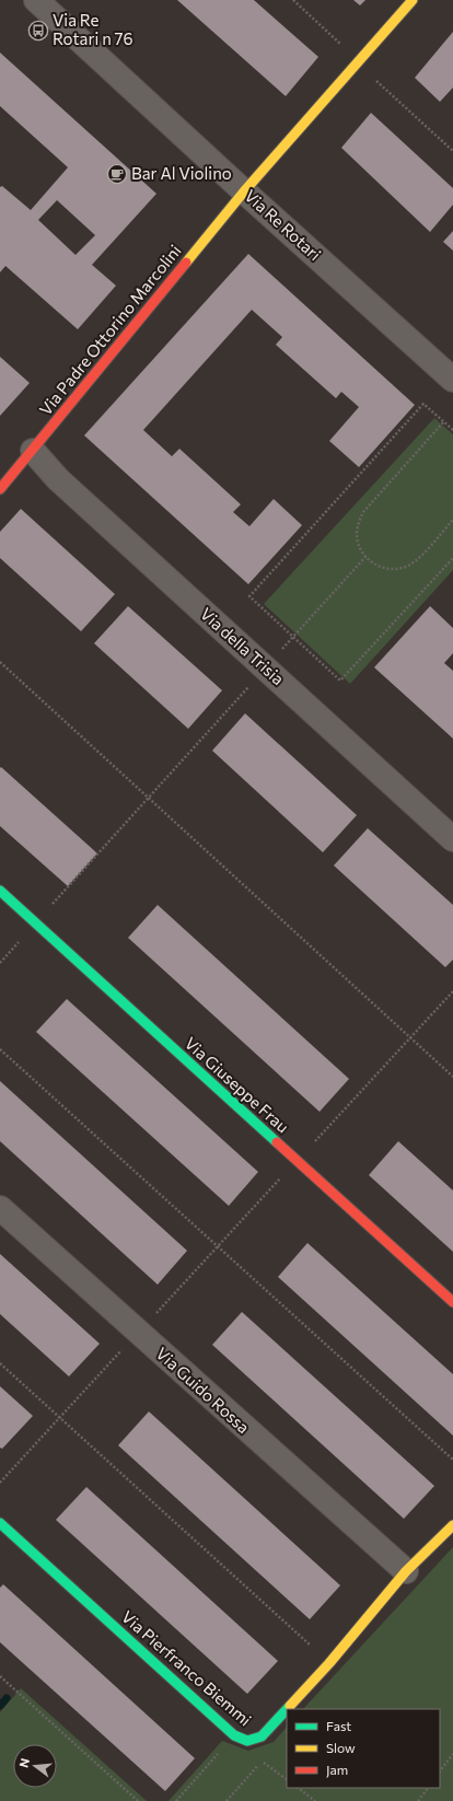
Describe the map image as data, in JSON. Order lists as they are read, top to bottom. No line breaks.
{"streets":{"street":["Via Re Rotari","Via Padre Ottorino Marcolini","Via della Trisia","Via Giuseppe Frau","Via Guido Rossa","Via Pierfranco Biemmi"]},"crossings":[["Via Re Rotari","Via Padre Ottorino Marcolini"],["Via Padre Ottorino Marcolini","Via della Trisia"],["Via Guido Rossa","Via Pierfranco Biemmi"]],"places":{"bus stop":["Via Re Rotari n 76"],"cafe":["Bar Al Violino"]},"legend":["Fast","Slow","Jam"],"north":"left"}
